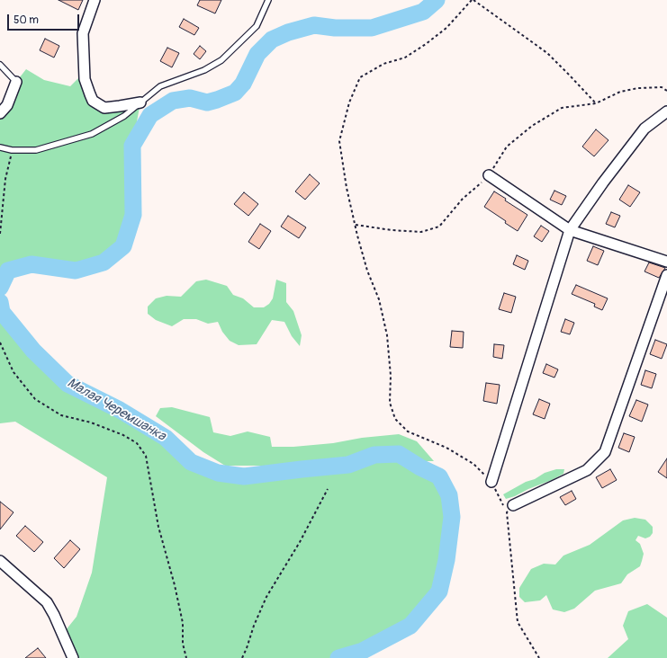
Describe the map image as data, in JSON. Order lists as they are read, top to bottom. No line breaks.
{"water":["Малая Черемшанка"],"scale_bar":"50 m"}
